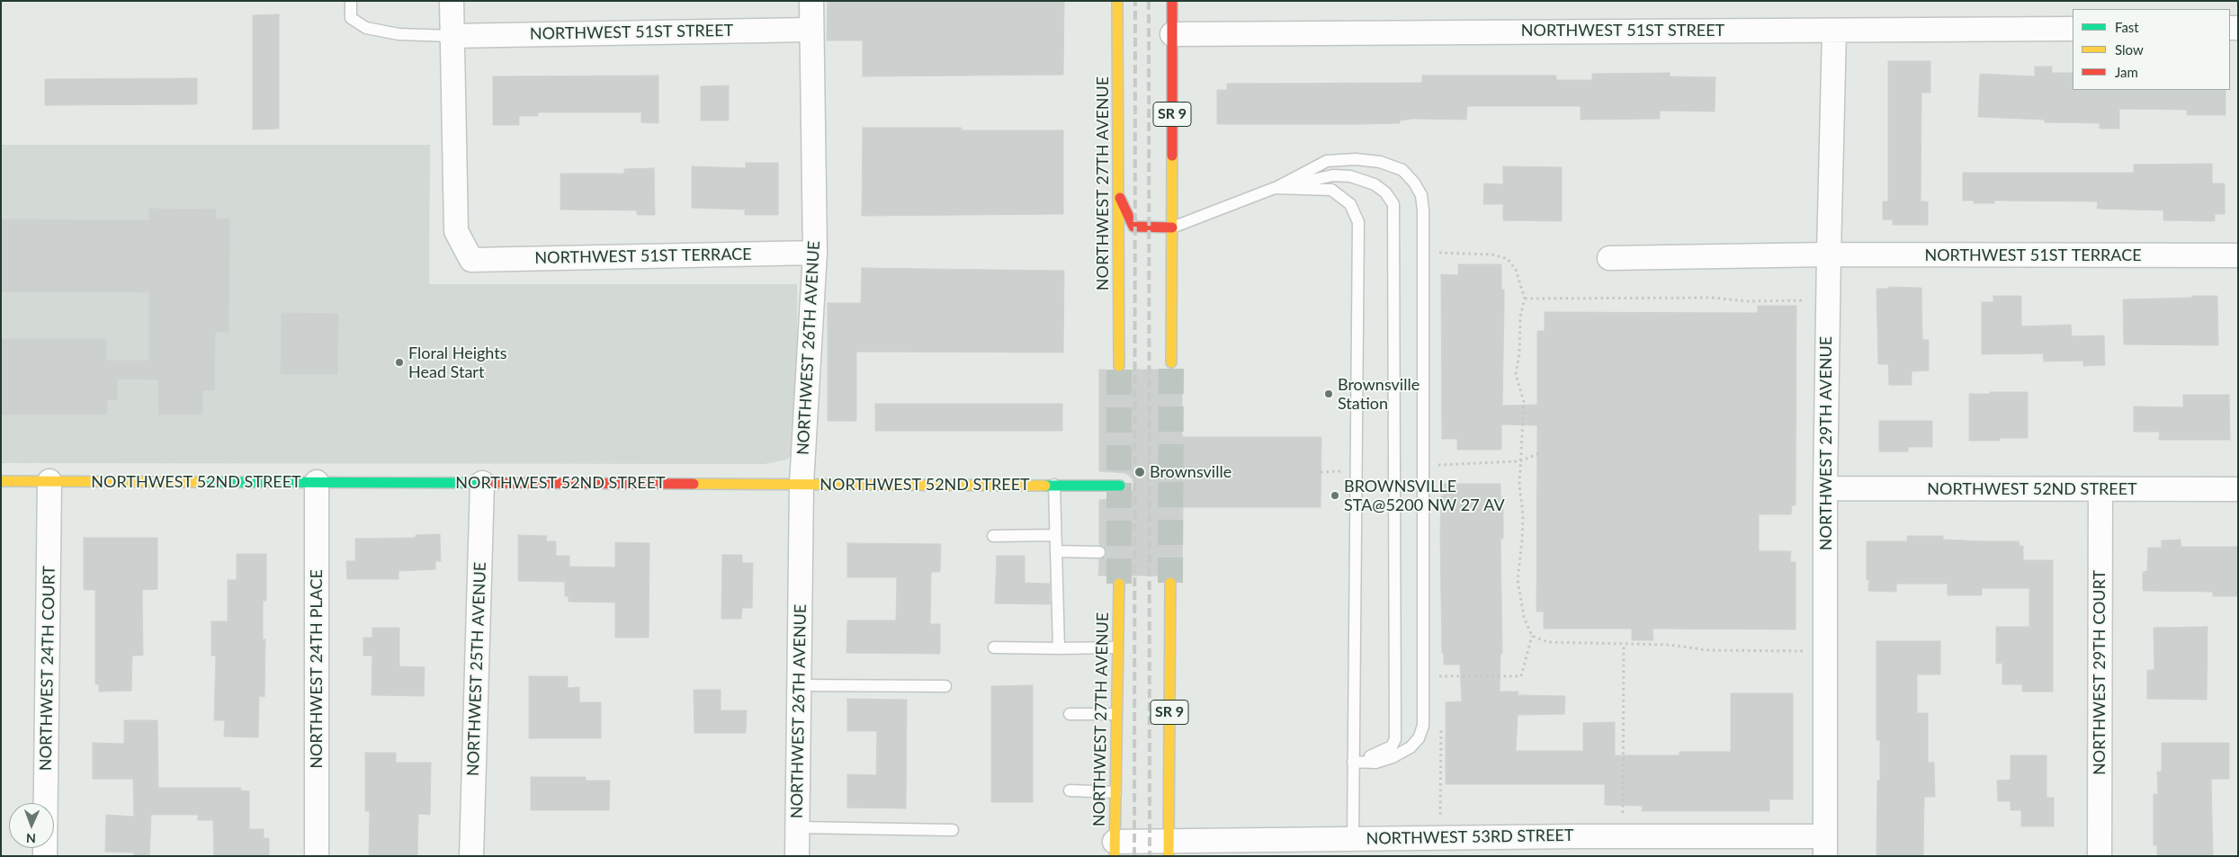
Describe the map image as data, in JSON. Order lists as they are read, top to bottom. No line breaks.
{"streets":{"main road":["SR 9","NORTHWEST 27TH AVENUE","NORTHWEST 52ND STREET"],"street":["NORTHWEST 51ST STREET","NORTHWEST 51ST TERRACE","NORTHWEST 26TH AVENUE","NORTHWEST 29TH AVENUE","NORTHWEST 24TH COURT","NORTHWEST 24TH PLACE","NORTHWEST 25TH AVENUE","NORTHWEST 29TH COURT","NORTHWEST 53RD STREET"]},"crossings":[["NORTHWEST 51ST STREET","SR 9"],["NORTHWEST 51ST STREET","NORTHWEST 51ST TERRACE"],["NORTHWEST 51ST STREET","NORTHWEST 26TH AVENUE"],["NORTHWEST 51ST STREET","NORTHWEST 29TH AVENUE"],["SR 9","NORTHWEST 53RD STREET"],["NORTHWEST 27TH AVENUE","NORTHWEST 53RD STREET"],["NORTHWEST 51ST TERRACE","NORTHWEST 26TH AVENUE"],["NORTHWEST 51ST TERRACE","NORTHWEST 29TH AVENUE"],["NORTHWEST 26TH AVENUE","NORTHWEST 52ND STREET"],["NORTHWEST 29TH AVENUE","NORTHWEST 52ND STREET"],["NORTHWEST 29TH AVENUE","NORTHWEST 53RD STREET"],["NORTHWEST 52ND STREET","NORTHWEST 24TH COURT"],["NORTHWEST 52ND STREET","NORTHWEST 24TH PLACE"],["NORTHWEST 52ND STREET","NORTHWEST 25TH AVENUE"],["NORTHWEST 52ND STREET","NORTHWEST 29TH COURT"]],"places":["Floral Heights Head Start","Brownsville Station","Brownsville","BROWNSVILLE STA@5200 NW 27 AV"],"legend":["Fast","Slow","Jam"],"north":"bottom"}
